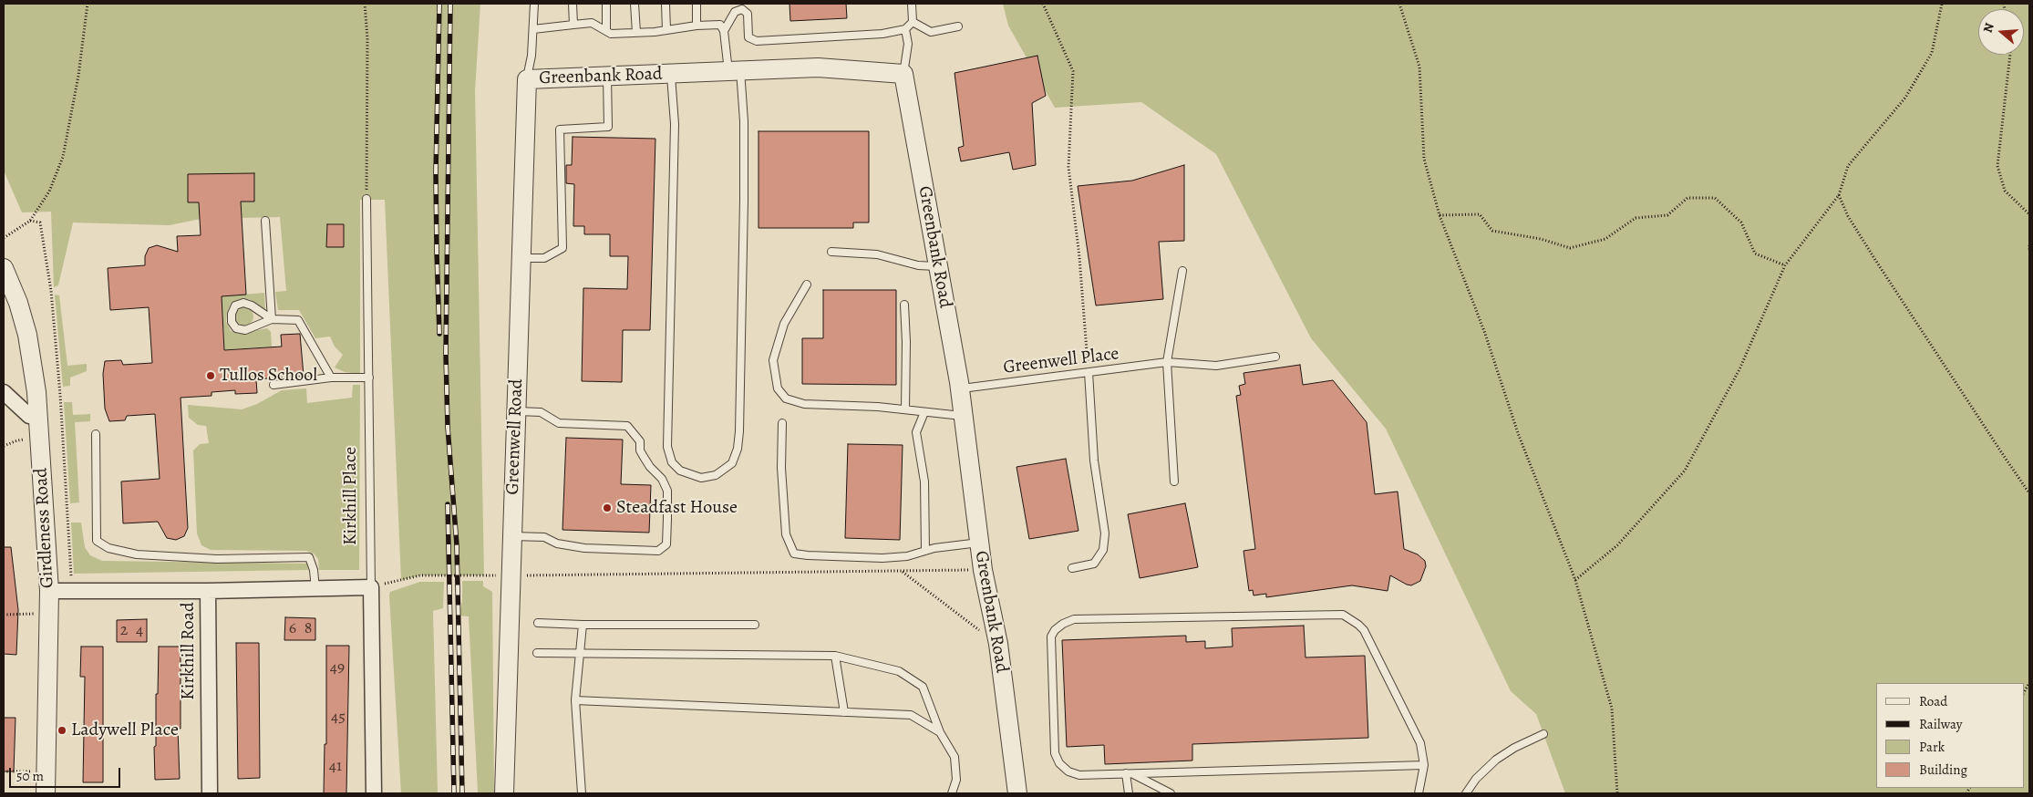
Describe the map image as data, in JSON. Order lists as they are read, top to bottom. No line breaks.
{"streets":{"street":["Greenbank Road","Greenwell Road","Kirkhill Place","Girdleness Road","Kirkhill Road"],"lane":["Greenwell Place"]},"crossings":[["Greenbank Road","Greenwell Place"],["Greenbank Road","Greenwell Road"]],"places":["Tullos School","Steadfast House","Ladywell Place"],"house_numbers":["6","8","2","4","49","45","41"],"legend":["Road","Railway","Park","Building"],"scale_bar":"50 m","north":"left"}
